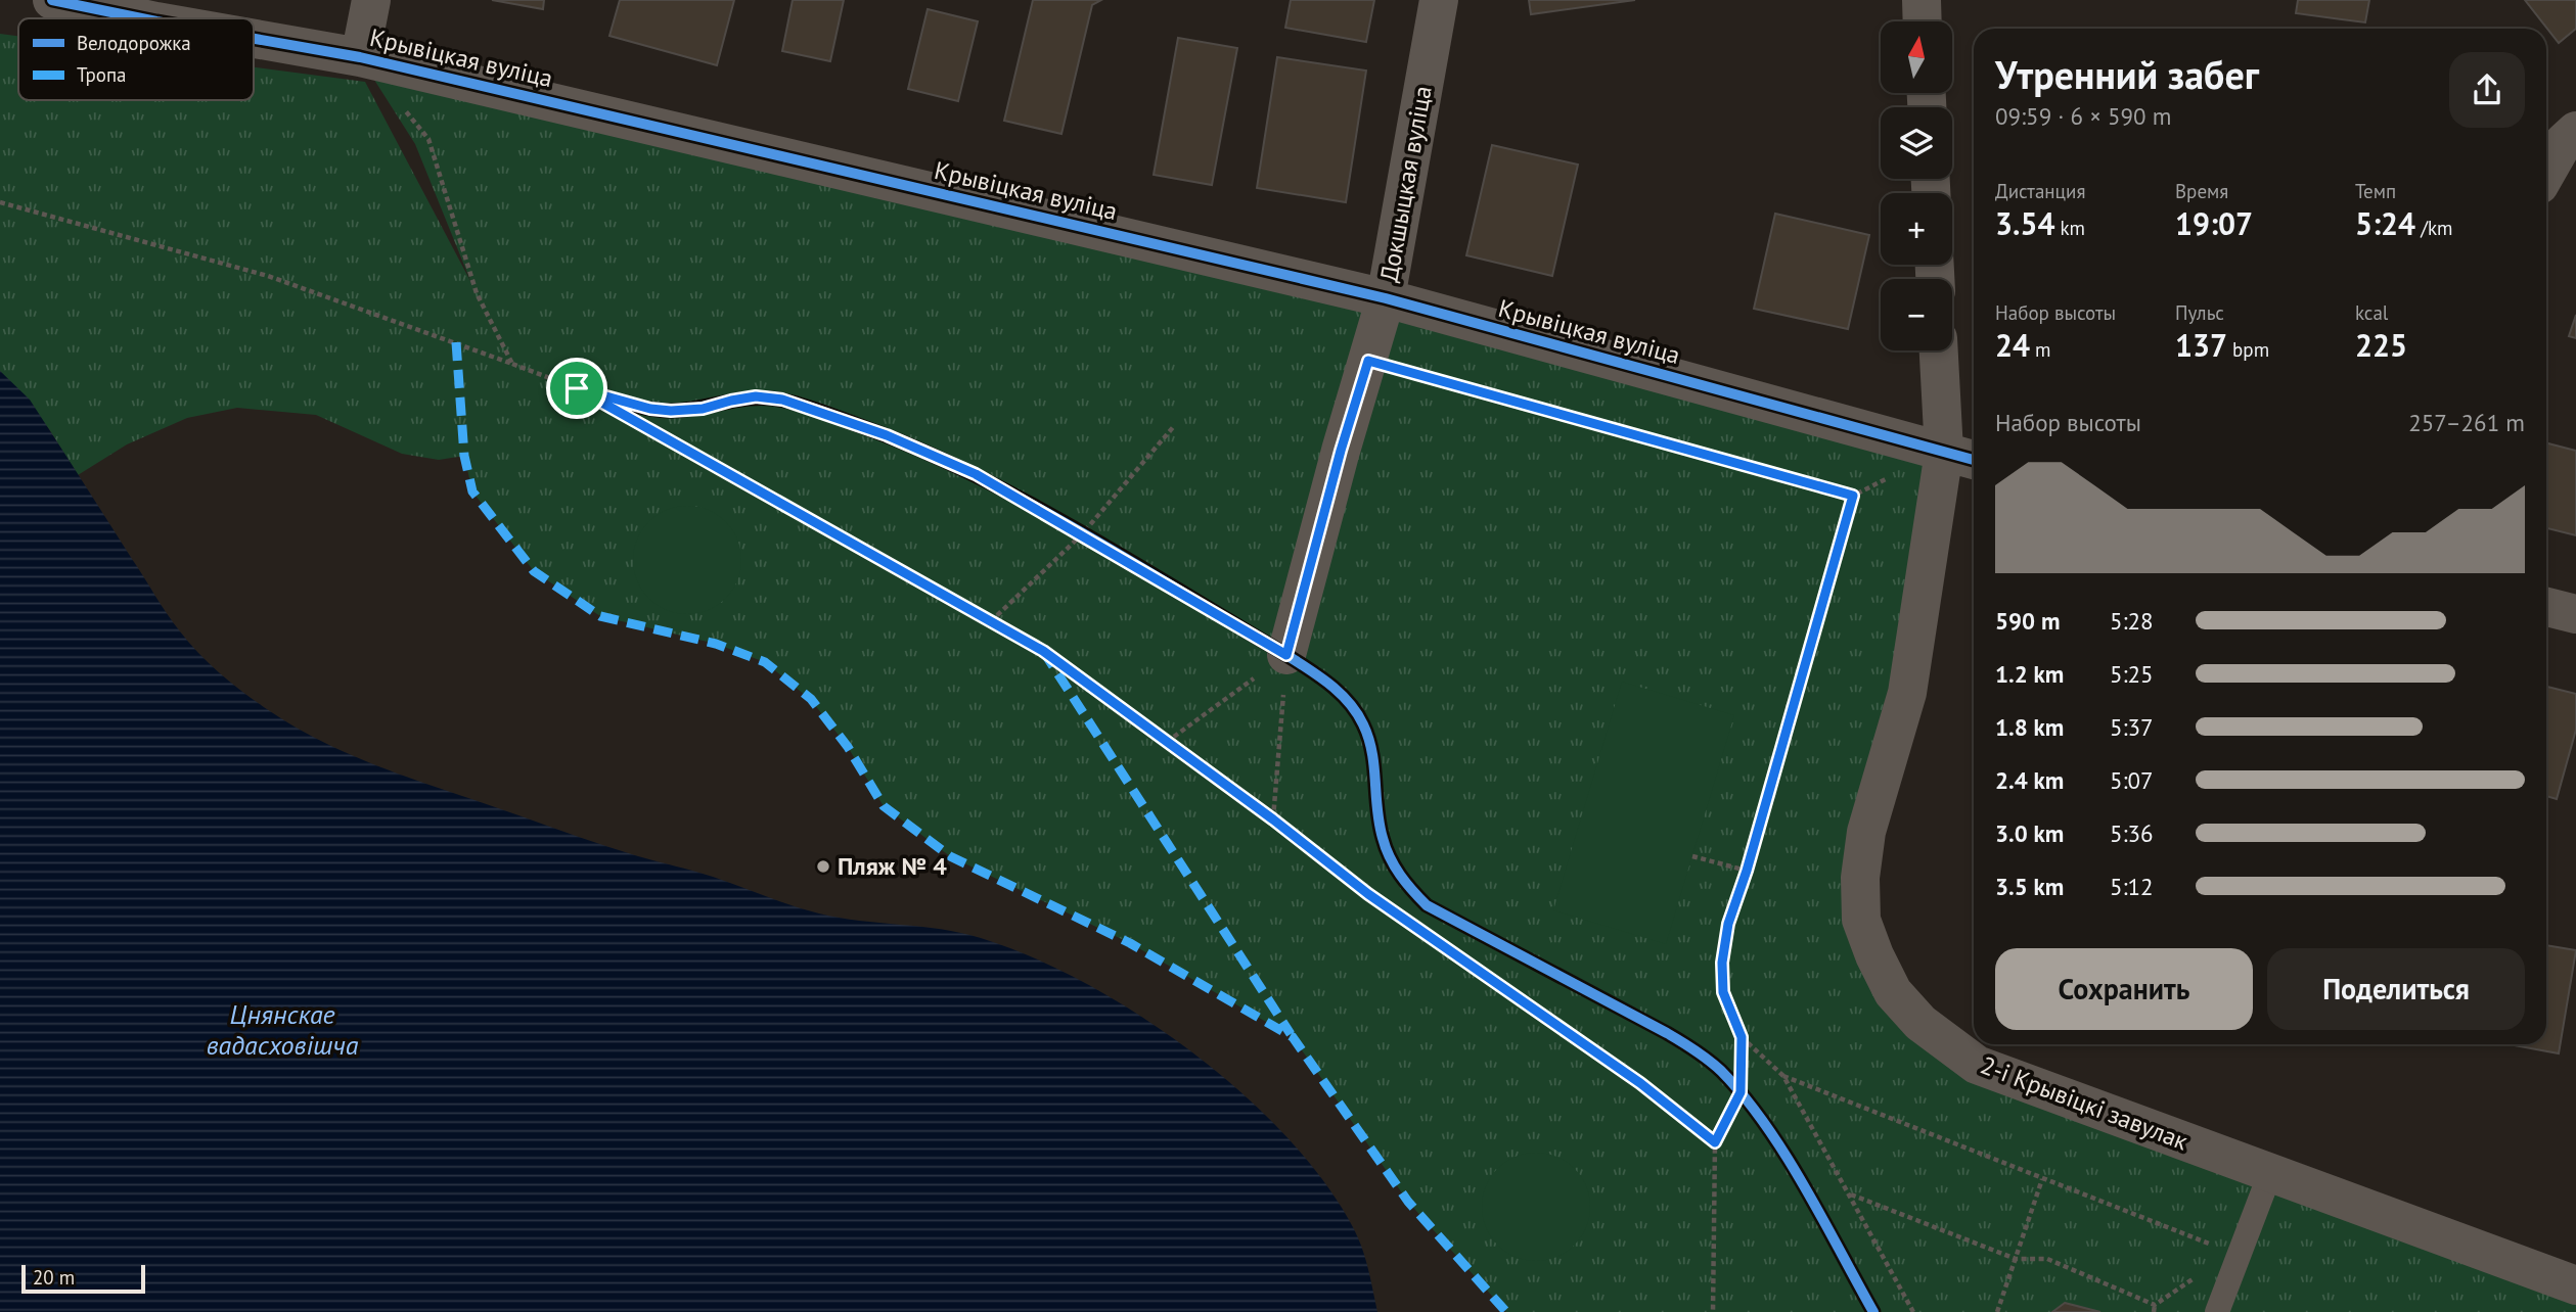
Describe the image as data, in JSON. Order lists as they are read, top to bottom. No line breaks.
{"streets":{"street":["Крывіцкая вуліца","Докшыцкая вуліца","2-і Крывіцкі завулак"]},"crossings":[["Крывіцкая вуліца","Докшыцкая вуліца"],["Крывіцкая вуліца","2-і Крывіцкі завулак"]],"water":["Цнянскае вадасховішча"],"places":["Пляж № 4"],"legend":["Велодорожка","Тропа"],"scale_bar":"20 m","north":"top","page":{"map_buttons":["+","−"],"heading":["Утренний забег","09:59 · 6 × 590 m"],"stats":[["Дистанция","3.54 km"],["Время","19:07"],["Темп","5:24 /km"],["Набор высоты","24 m"],["Пульс","137 bpm"],["kcal","225"]],"chart":["Набор высоты","257–261 m"],"list":[{"name":"590 m","note":"5:28"},{"name":"1.2 km","note":"5:25"},{"name":"1.8 km","note":"5:37"},{"name":"2.4 km","note":"5:07"},{"name":"3.0 km","note":"5:36"},{"name":"3.5 km","note":"5:12"}],"buttons":["Сохранить","Поделиться"],"scale":"20 m"}}
